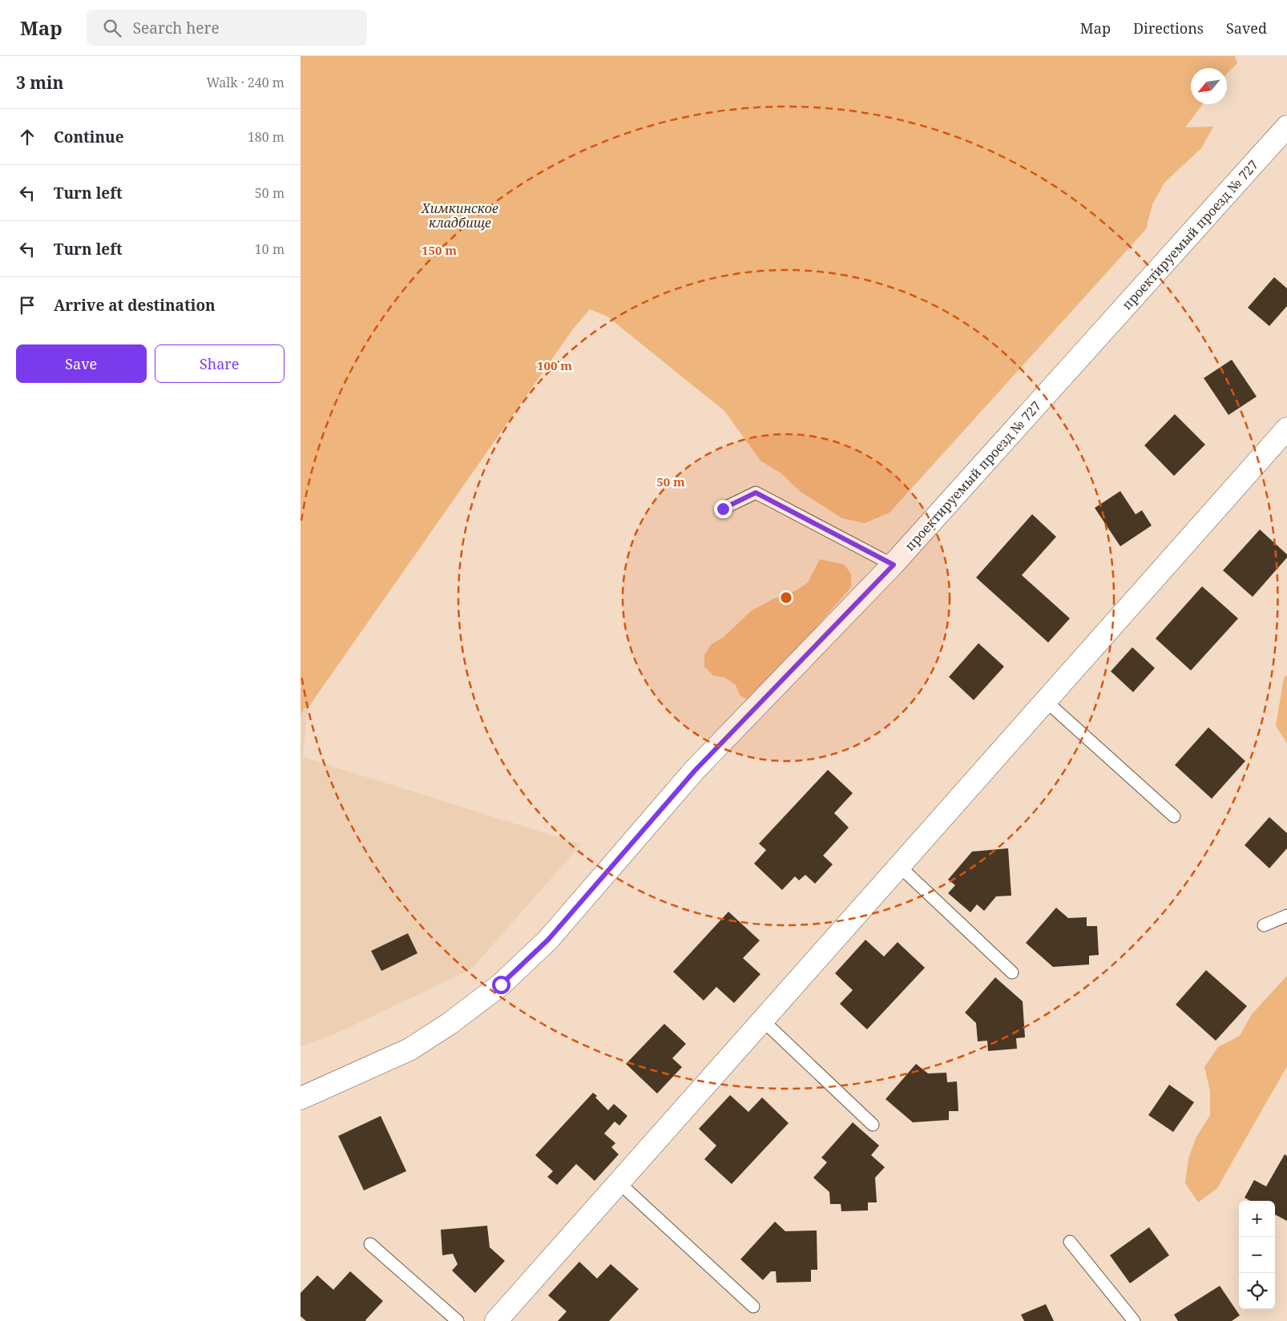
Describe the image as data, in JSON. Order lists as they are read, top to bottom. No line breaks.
{"streets":{"street":["проектируемый проезд № 727"]},"parks":["Химкинское кладбище"],"north":"bottom left","page":{"header":"Map","search":"Search here","nav":["Map","Directions","Saved"],"heading":["3 min","Walk · 240 m"],"list":[["Continue","180 m"],["Turn left","50 m"],["Turn left","10 m"],"Arrive at destination"],"buttons":["Save","Share"],"map_buttons":["+","−"]},"rings":["150 m","100 m","50 m"]}
